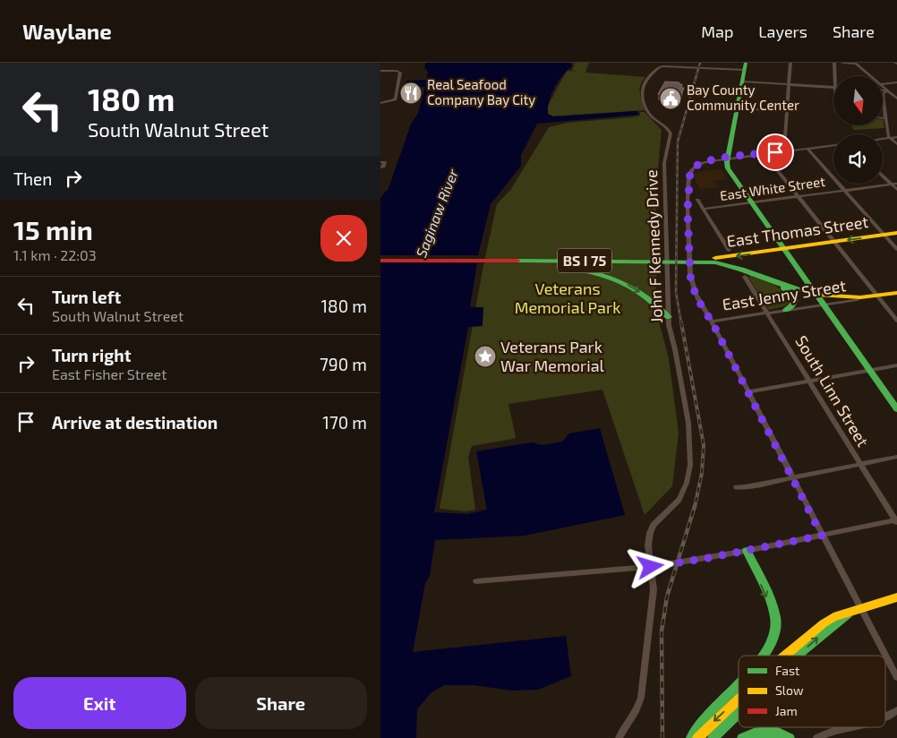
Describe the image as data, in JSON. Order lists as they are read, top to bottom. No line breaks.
{"streets":{"main road":["East Thomas Street","BS I 75","East Jenny Street"],"street":["East White Street","John F Kennedy Drive","South Linn Street"]},"crossings":[["East Thomas Street","BS I 75"],["BS I 75","East Jenny Street"],["East Jenny Street","South Linn Street"]],"water":["Saginaw River"],"parks":["Veterans Memorial Park"],"places":{"restaurant":["Real Seafood Company Bay City"],"public building":["Bay County Community Center"],"place":["Veterans Park War Memorial"]},"legend":["Fast","Slow","Jam"],"north":"bottom","page":{"header":"Waylane","nav":["Map","Layers","Share"],"turn":["180 m","South Walnut Street"],"then":"Then","heading":["15 min","1.1 km · 22:03"],"list":[{"name":"Turn left","note":"South Walnut Street","value":"180 m"},{"name":"Turn right","note":"East Fisher Street","value":"790 m"},{"name":"Arrive at destination","value":"170 m"}],"buttons":["Exit","Share"]}}
